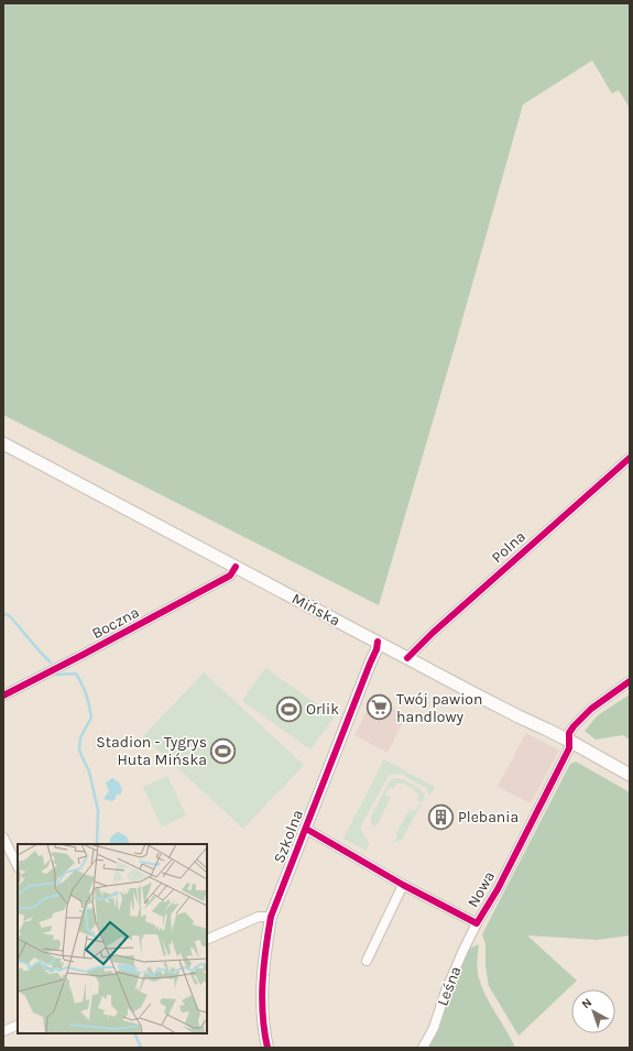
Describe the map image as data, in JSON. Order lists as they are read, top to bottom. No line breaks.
{"streets":{"main road":["Mińska"],"street":["Polna","Boczna","Szkolna","Nowa","Leśna"]},"crossings":[["Polna","Mińska"],["Mińska","Boczna"],["Mińska","Szkolna"],["Mińska","Nowa"],["Szkolna","Nowa"],["Nowa","Leśna"]],"places":{"supermarket":["Twój pawion handlowy"],"sports":["Orlik","Stadion - Tygrys Huta Mińska"],"building":["Plebania"]},"north":"top left"}
